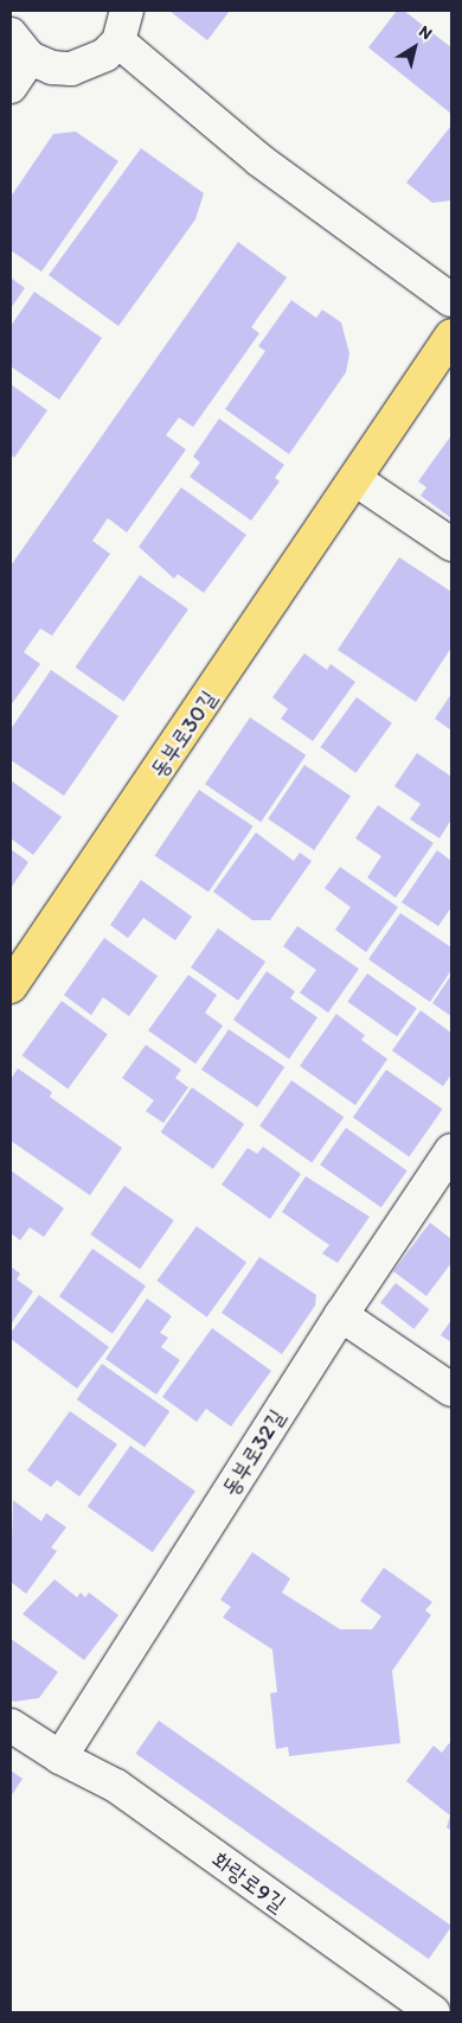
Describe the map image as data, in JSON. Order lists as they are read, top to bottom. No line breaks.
{"streets":{"main road":["동부로30길"],"street":["동부로32길","화랑로9길"]},"crossings":[["동부로32길","화랑로9길"]],"north":"top right"}
